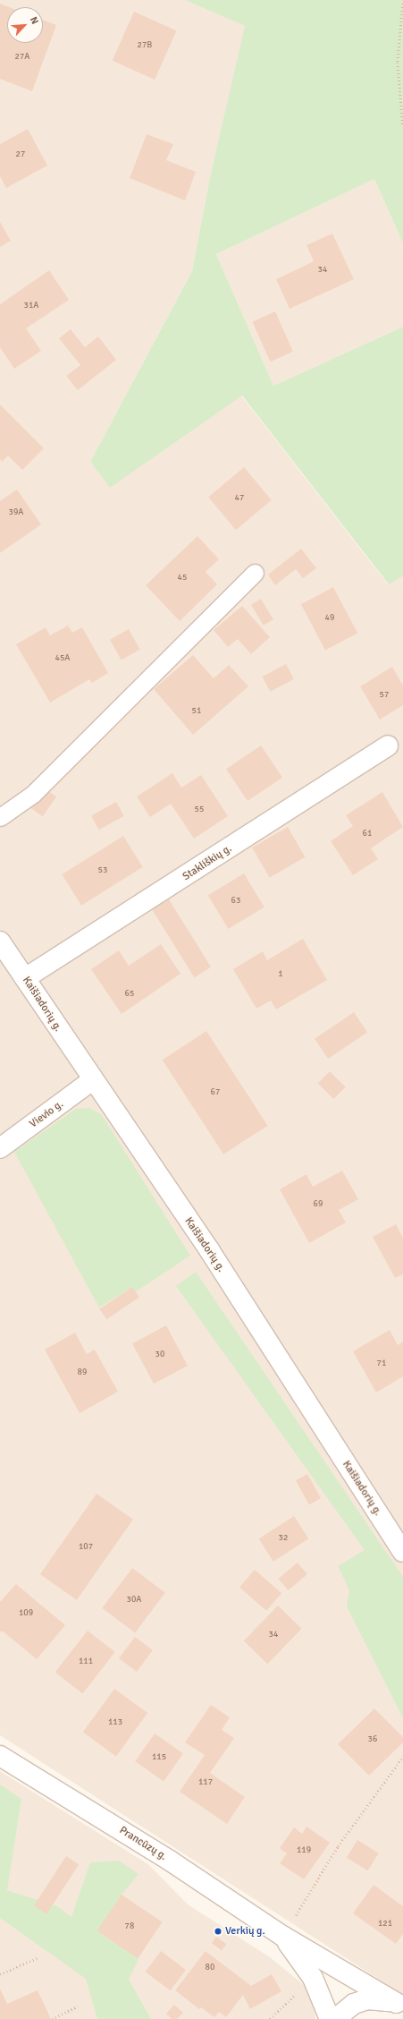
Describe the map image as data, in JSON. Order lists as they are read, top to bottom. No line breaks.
{"streets":{"street":["Stakliškių g.","Kaišiadorių g.","Vievio g.","Prancūzų g."]},"crossings":[["Stakliškių g.","Kaišiadorių g."],["Kaišiadorių g.","Vievio g."]],"places":["Verkių g."],"house_numbers":["27B","27A","27","34","31A","47","39A","45","49","45A","57","51","55","61","53","63","1","65","67","69","30","71","89","32","107","30A","109","34","111","113","36","115","117","119","121","78","80"],"north":"top right"}
